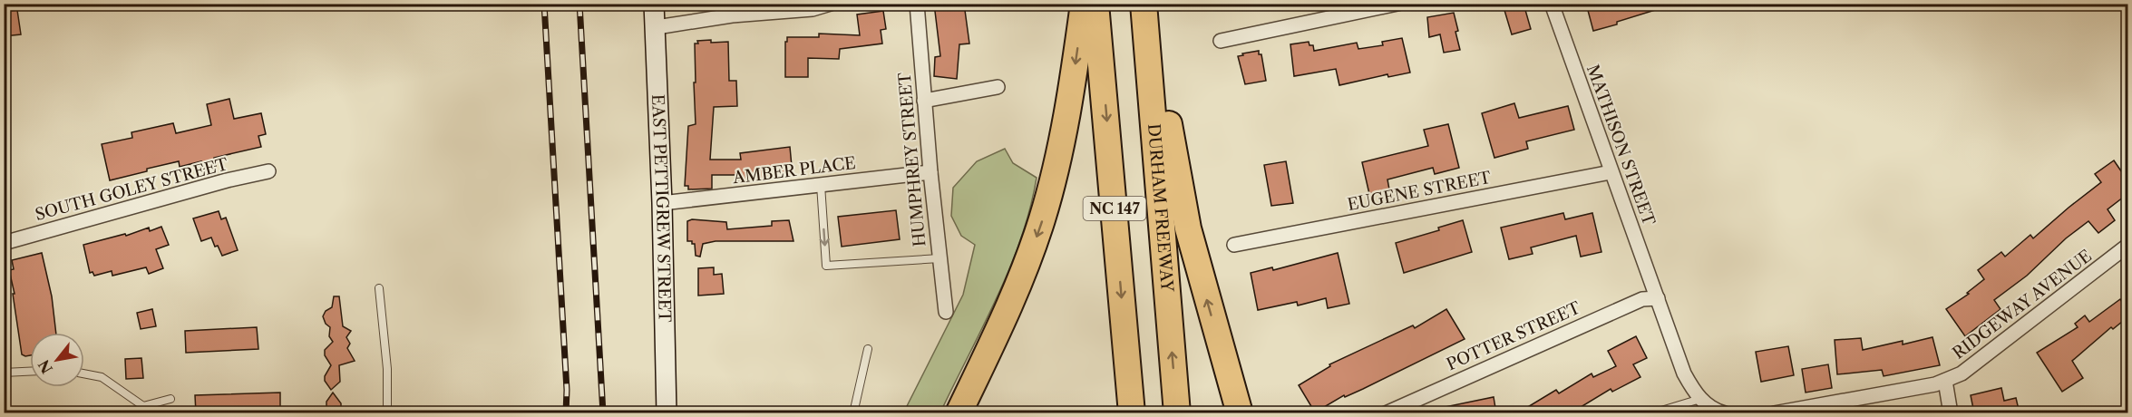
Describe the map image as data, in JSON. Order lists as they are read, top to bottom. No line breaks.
{"streets":{"highway":["NC 147","DURHAM FREEWAY"],"street":["MATHISON STREET","HUMPHREY STREET","AMBER PLACE","SOUTH GOLEY STREET","EUGENE STREET","EAST PETTIGREW STREET","RIDGEWAY AVENUE","POTTER STREET"]},"crossings":[["MATHISON STREET","EUGENE STREET"],["MATHISON STREET","POTTER STREET"],["HUMPHREY STREET","AMBER PLACE"],["AMBER PLACE","EAST PETTIGREW STREET"]],"north":"bottom left"}
